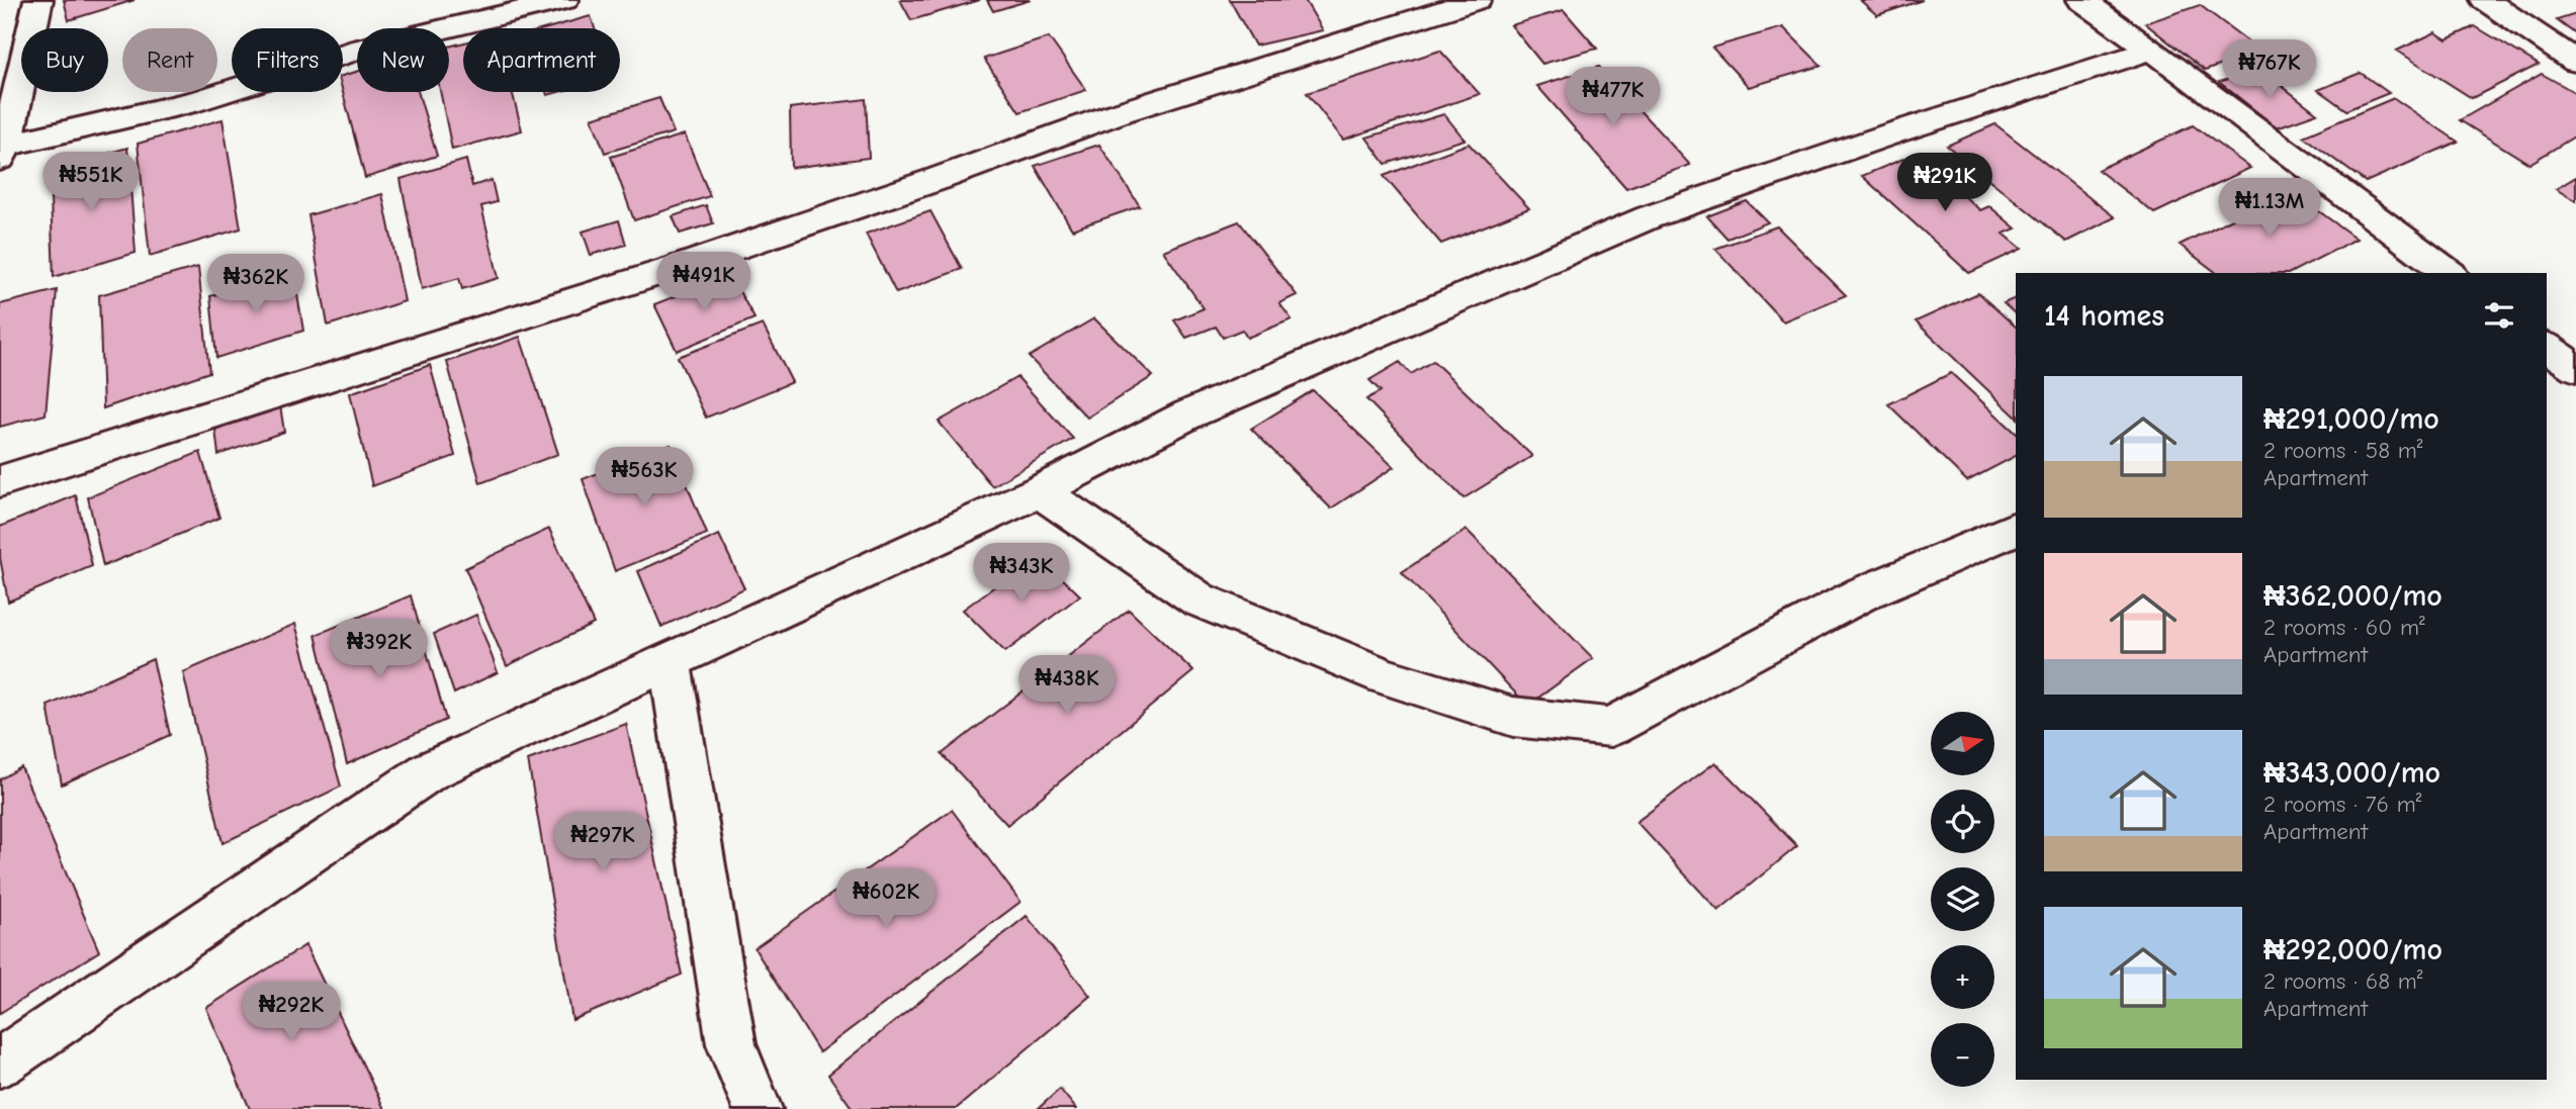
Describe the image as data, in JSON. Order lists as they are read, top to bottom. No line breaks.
{"north":"right","page":{"chip":["Buy","Rent","Filters","New","Apartment"],"price":["₦767K","₦477K","₦551K","₦291K","₦1.13M","₦491K","₦362K","₦563K","₦343K","₦392K","₦438K","₦297K","₦602K","₦292K"],"heading":"14 homes","list":[{"name":"₦291,000/mo","note":"2 rooms · 58 m² · Apartment"},{"name":"₦362,000/mo","note":"2 rooms · 60 m² · Apartment"},{"name":"₦343,000/mo","note":"2 rooms · 76 m² · Apartment"},{"name":"₦292,000/mo","note":"2 rooms · 68 m² · Apartment"}],"map_buttons":["+","−"]}}
